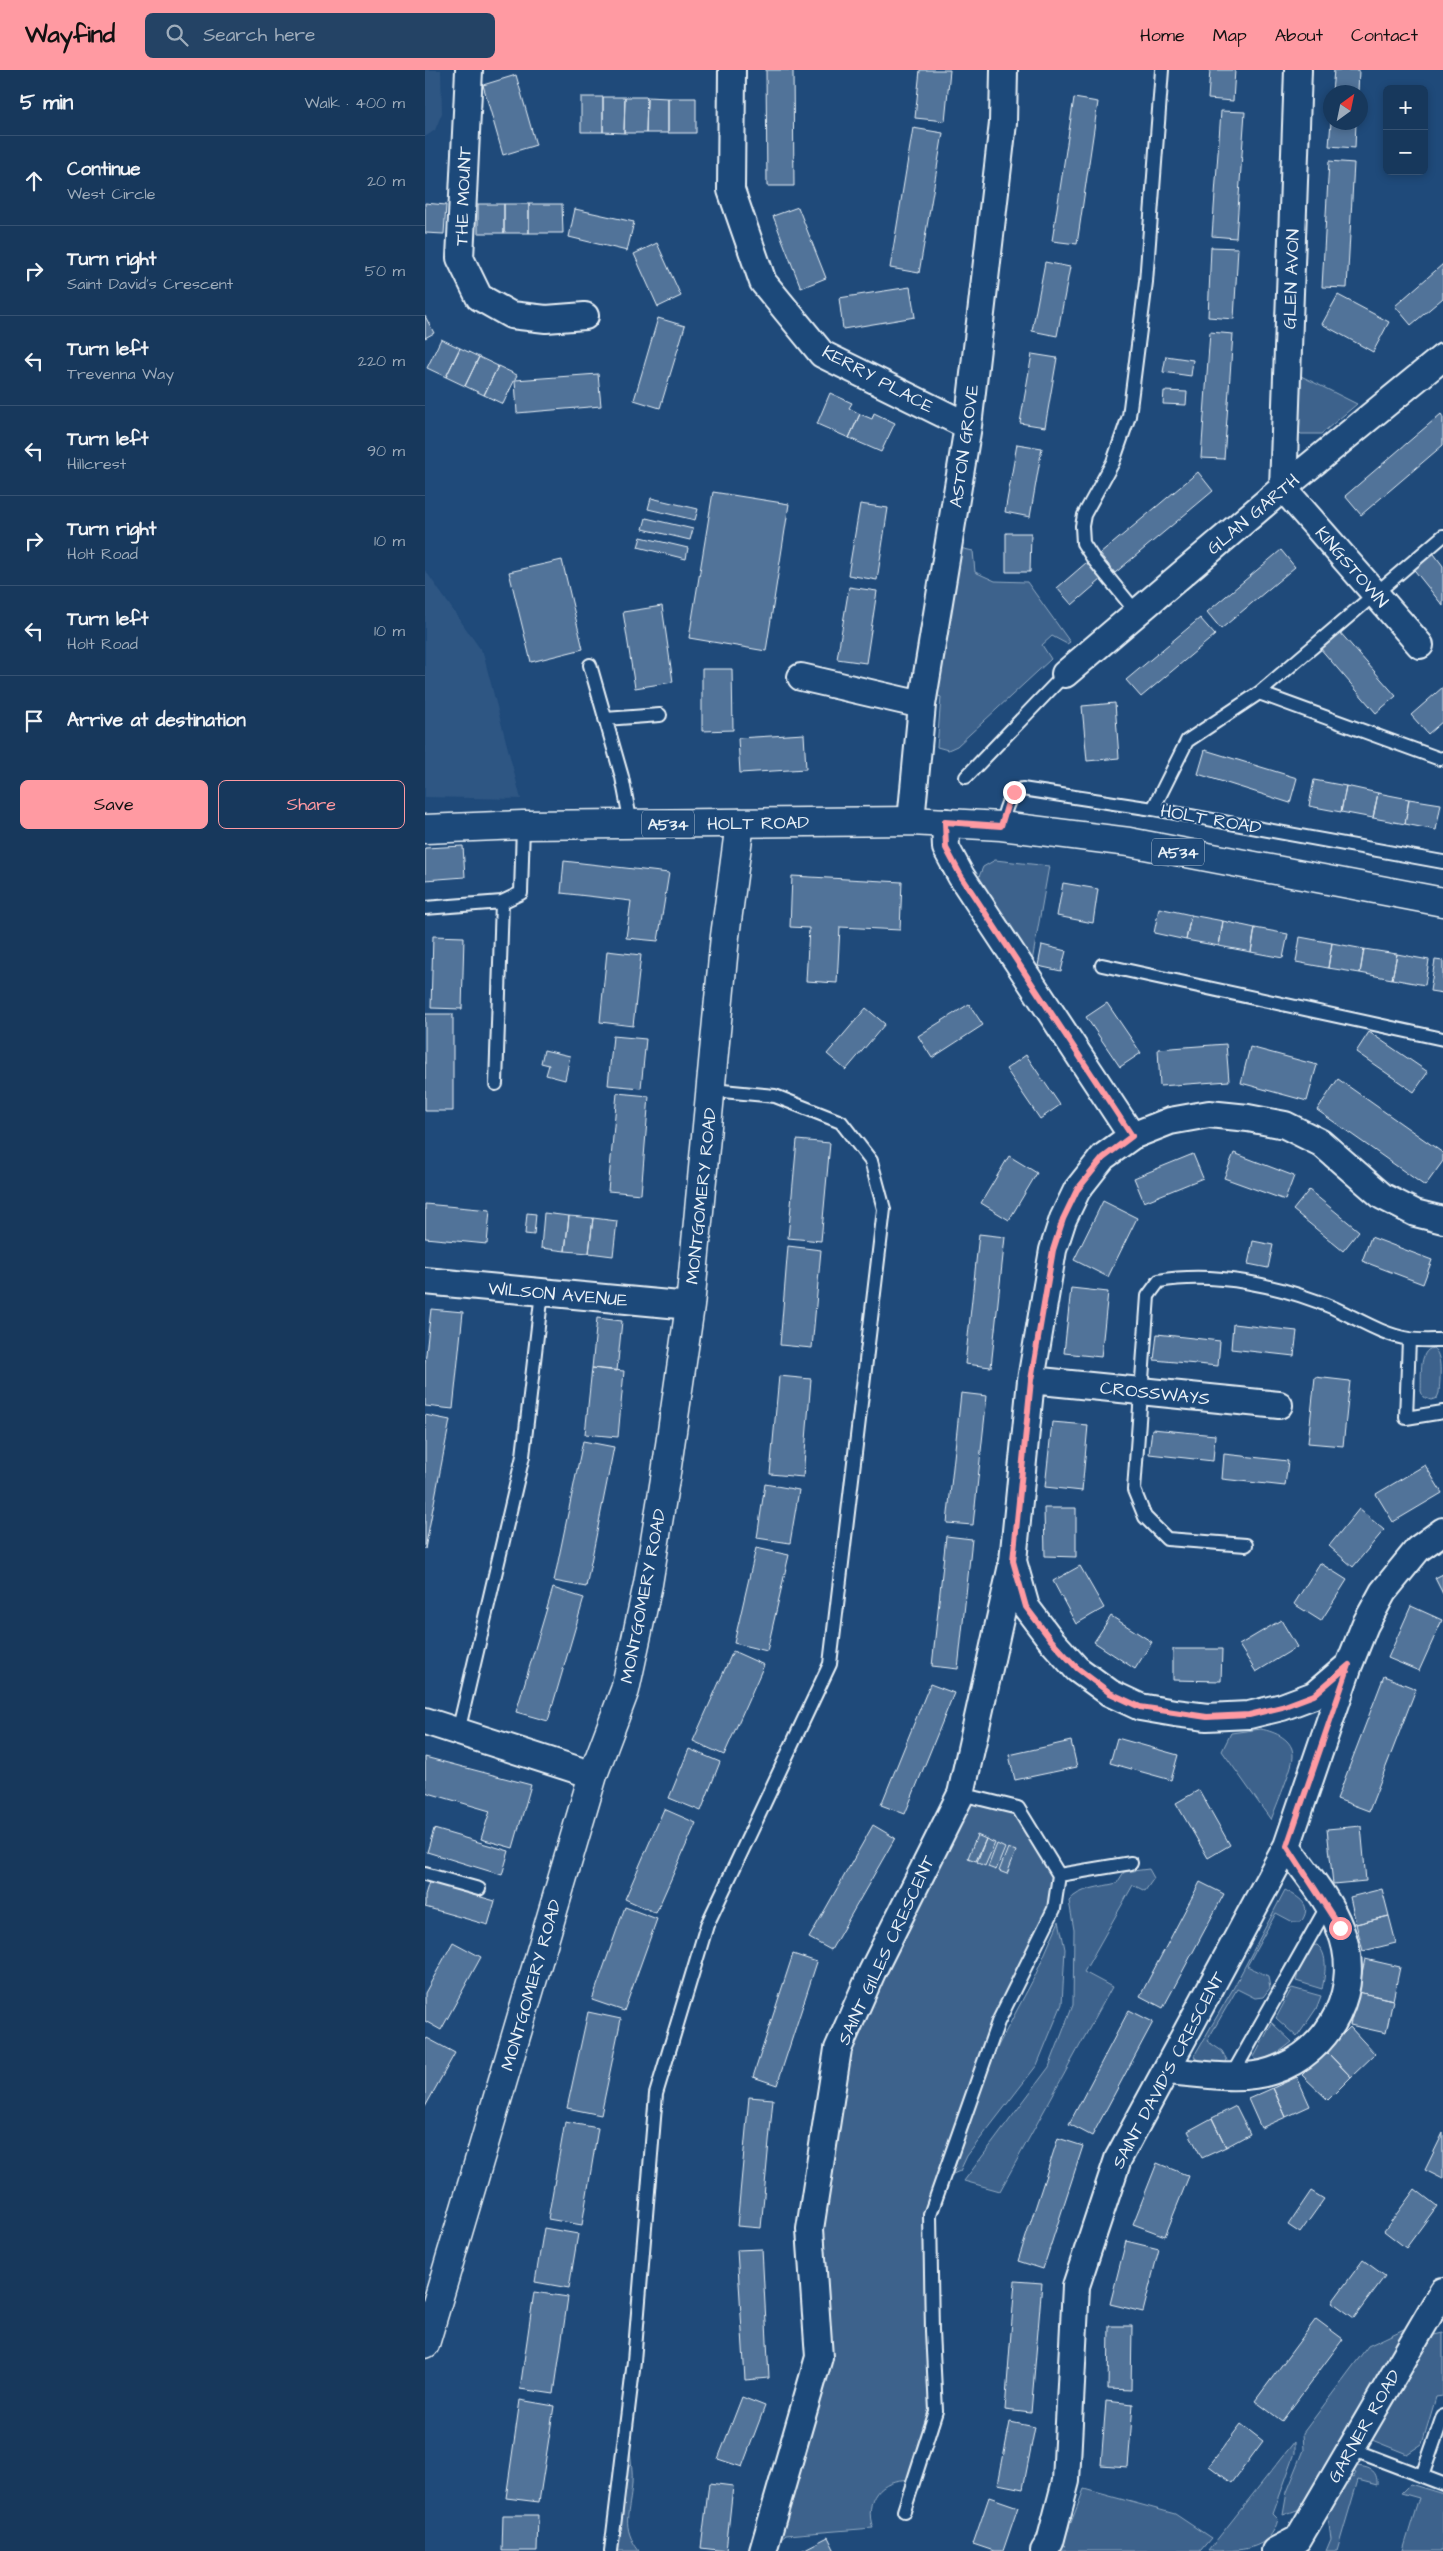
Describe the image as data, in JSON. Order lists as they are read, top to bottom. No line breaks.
{"streets":{"street":["THE MOUNT","GLEN AVON","KERRY PLACE","ASTON GROVE","GLAN GARTH","KINGSTOWN","HOLT ROAD","A534","MONTGOMERY ROAD","WILSON AVENUE","CROSSWAYS","SAINT GILES CRESCENT","SAINT DAVID'S CRESCENT","GARNER ROAD"]},"crossings":[["GLEN AVON","GLAN GARTH"],["GLEN AVON","KINGSTOWN"],["KERRY PLACE","ASTON GROVE"],["ASTON GROVE","HOLT ROAD"],["GLAN GARTH","KINGSTOWN"],["HOLT ROAD","MONTGOMERY ROAD"],["MONTGOMERY ROAD","WILSON AVENUE"]],"north":"top right","page":{"header":"Wayfind","search":"Search here","nav":["Home","Map","About","Contact"],"heading":["5 min","Walk · 400 m"],"map_buttons":["+","−"],"list":[["Continue","West Circle","20 m"],["Turn right","Saint David's Crescent","50 m"],["Turn left","Trevenna Way","220 m"],["Turn left","Hillcrest","90 m"],["Turn right","Holt Road","10 m"],["Turn left","Holt Road","10 m"],"Arrive at destination"],"buttons":["Save","Share"]}}
